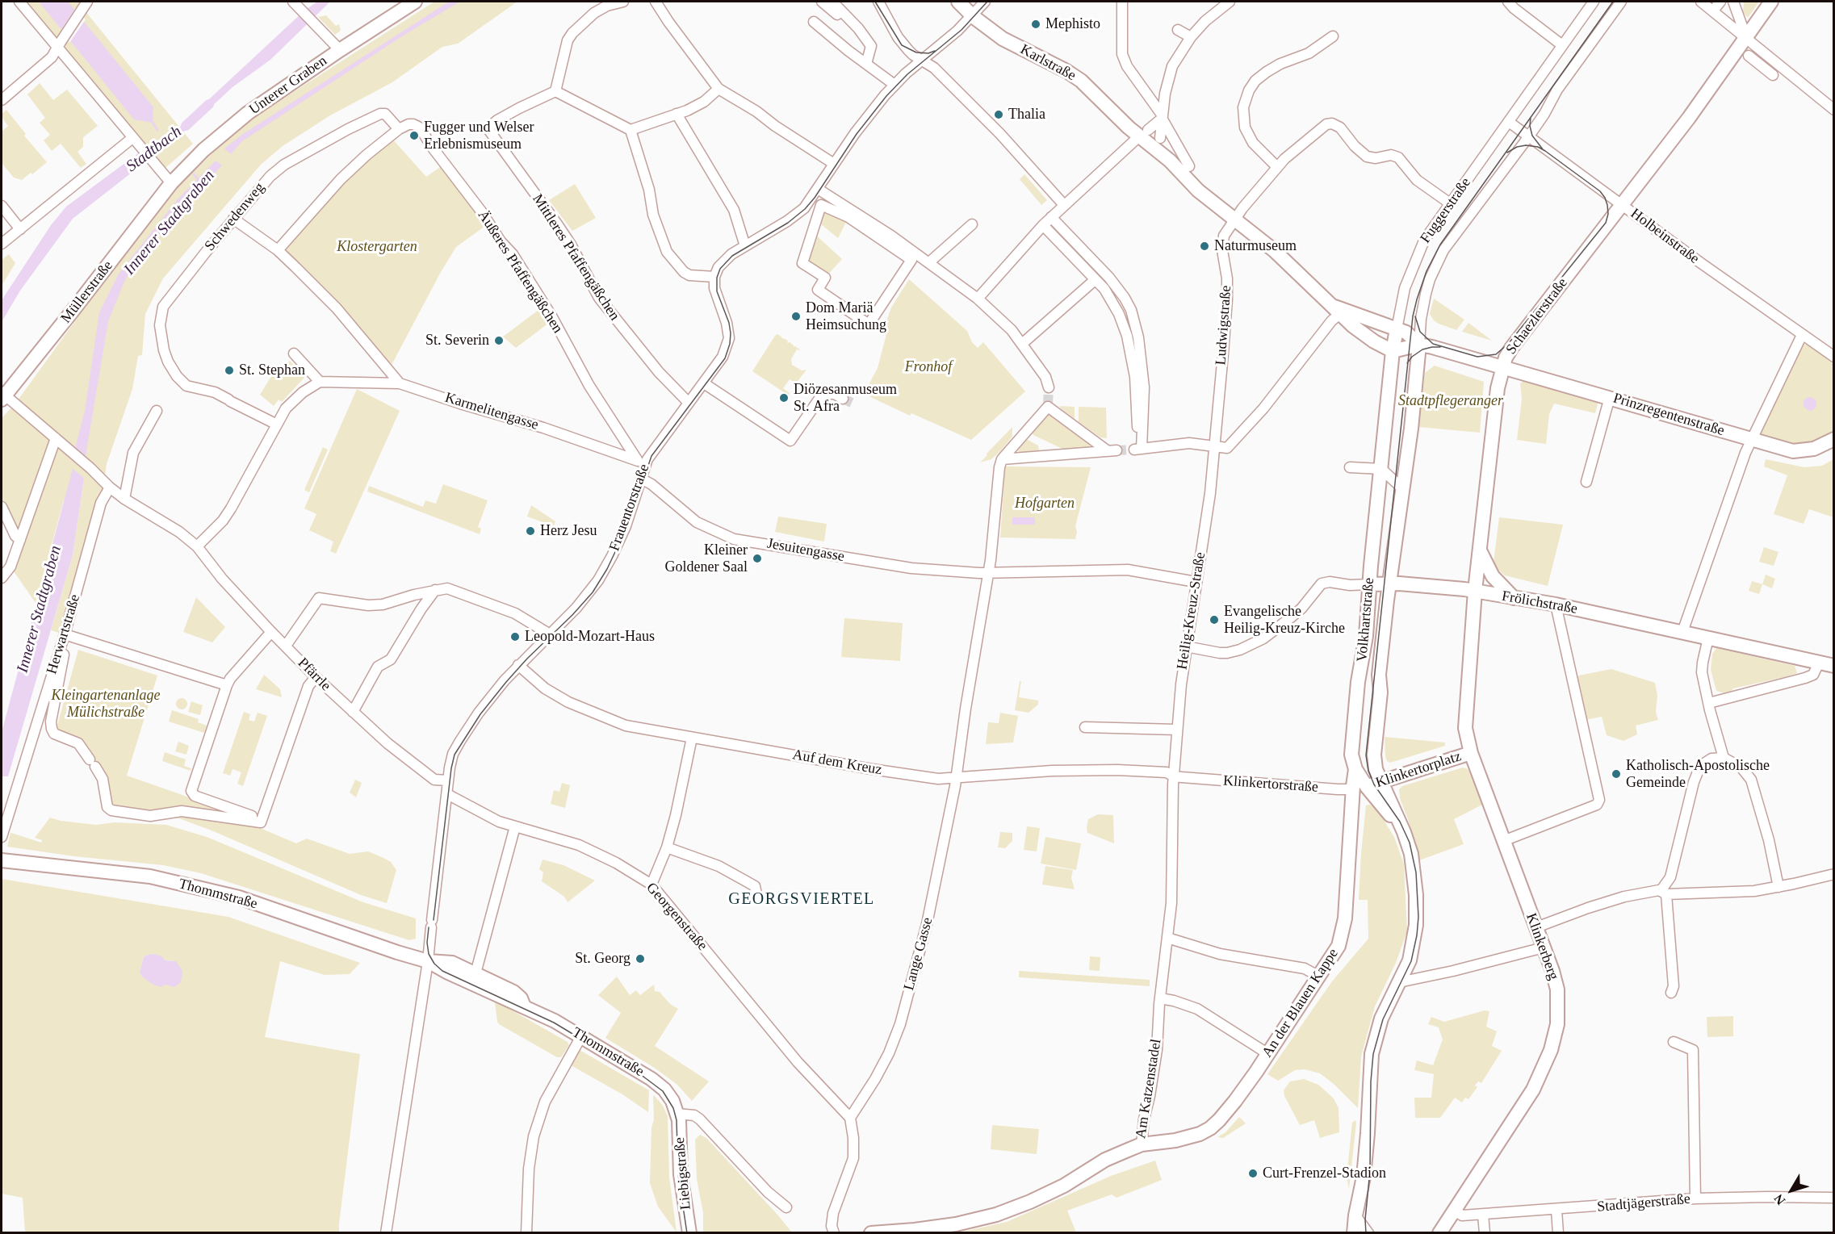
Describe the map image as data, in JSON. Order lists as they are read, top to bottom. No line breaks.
{"streets":{"street":["Karlstraße","Unterer Graben","Fuggerstraße","Schwedenweg","Holbeinstraße","Mittleres Pfaffengäßchen","Äußeres Pfaffengäßchen","Müllerstraße","Schaezlerstraße","Ludwigstraße","Karmelitengasse","Prinzregentenstraße","Frauentorstraße","Jesuitengasse","Frölichstraße","Heilig-Kreuz-Straße","Volkhartstraße","Herwartstraße","Pfärrle","Auf dem Kreuz","Klinkertorplatz","Klinkertorstraße","Thommstraße","Georgenstraße","Klinkerberg","Lange Gasse","An der Blauen Kappe","Am Katzenstadel","Liebigstraße","Stadtjägerstraße"]},"crossings":[["Unterer Graben","Müllerstraße"],["Fuggerstraße","Holbeinstraße"],["Fuggerstraße","Ludwigstraße"],["Fuggerstraße","Prinzregentenstraße"],["Fuggerstraße","Volkhartstraße"],["Schwedenweg","Äußeres Pfaffengäßchen"],["Holbeinstraße","Schaezlerstraße"],["Mittleres Pfaffengäßchen","Frauentorstraße"],["Äußeres Pfaffengäßchen","Karmelitengasse"],["Äußeres Pfaffengäßchen","Frauentorstraße"],["Müllerstraße","Pfärrle"],["Schaezlerstraße","Prinzregentenstraße"],["Schaezlerstraße","Frölichstraße"],["Schaezlerstraße","Klinkertorplatz"],["Schaezlerstraße","Klinkerberg"],["Ludwigstraße","Heilig-Kreuz-Straße"],["Karmelitengasse","Frauentorstraße"],["Prinzregentenstraße","Volkhartstraße"],["Frauentorstraße","Jesuitengasse"],["Frauentorstraße","Pfärrle"],["Frauentorstraße","Auf dem Kreuz"],["Frauentorstraße","Thommstraße"],["Frauentorstraße","Georgenstraße"],["Jesuitengasse","Heilig-Kreuz-Straße"],["Jesuitengasse","Lange Gasse"],["Frölichstraße","Volkhartstraße"],["Heilig-Kreuz-Straße","Auf dem Kreuz"],["Heilig-Kreuz-Straße","Klinkertorstraße"],["Heilig-Kreuz-Straße","Am Katzenstadel"],["Volkhartstraße","Klinkertorplatz"],["Volkhartstraße","Klinkertorstraße"],["Volkhartstraße","An der Blauen Kappe"],["Herwartstraße","Pfärrle"],["Auf dem Kreuz","Klinkertorstraße"],["Auf dem Kreuz","Lange Gasse"],["Auf dem Kreuz","Am Katzenstadel"],["Klinkertorplatz","Klinkertorstraße"],["Klinkertorplatz","Klinkerberg"],["Klinkertorstraße","An der Blauen Kappe"],["Klinkertorstraße","Am Katzenstadel"],["Thommstraße","Liebigstraße"],["Georgenstraße","Lange Gasse"],["Klinkerberg","Stadtjägerstraße"],["An der Blauen Kappe","Am Katzenstadel"]],"districts":["GEORGSVIERTEL"],"water":["Stadtbach","Innerer Stadtgraben"],"parks":["Klostergarten","Fronhof","Stadtpflegeranger","Hofgarten","Kleingartenanlage Mülichstraße"],"places":["Mephisto","Thalia","Fugger und Welser Erlebnismuseum","Naturmuseum","Dom Mariä Heimsuchung","St. Severin","St. Stephan","Diözesanmuseum St. Afra","Herz Jesu","Kleiner Goldener Saal","Evangelische Heilig-Kreuz-Kirche","Leopold-Mozart-Haus","Katholisch-Apostolische Gemeinde","St. Georg","Curt-Frenzel-Stadion"],"north":"bottom left"}
